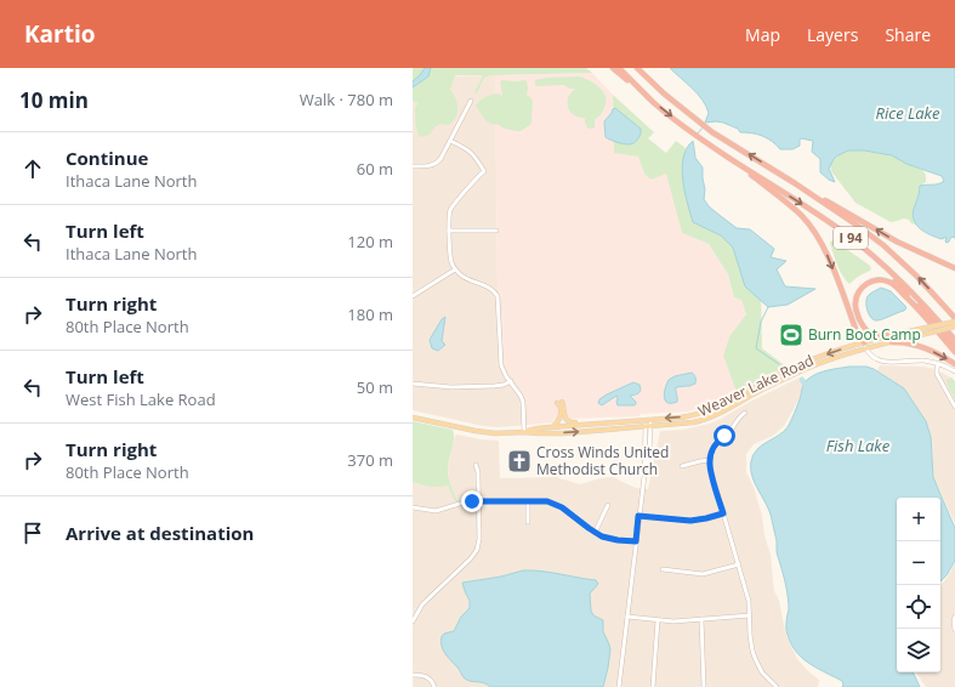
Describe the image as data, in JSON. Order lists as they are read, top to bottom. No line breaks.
{"streets":{"highway":["I 94"],"main road":["Weaver Lake Road"]},"crossings":[["I 94","Weaver Lake Road"]],"water":["Rice Lake","Fish Lake"],"places":{"sports":["Burn Boot Camp"],"church":["Cross Winds United Methodist Church"]},"page":{"header":"Kartio","nav":["Map","Layers","Share"],"heading":["10 min","Walk · 780 m"],"list":[["Continue","Ithaca Lane North","60 m"],["Turn left","Ithaca Lane North","120 m"],["Turn right","80th Place North","180 m"],["Turn left","West Fish Lake Road","50 m"],["Turn right","80th Place North","370 m"],"Arrive at destination"],"map_buttons":["+","−"]}}
